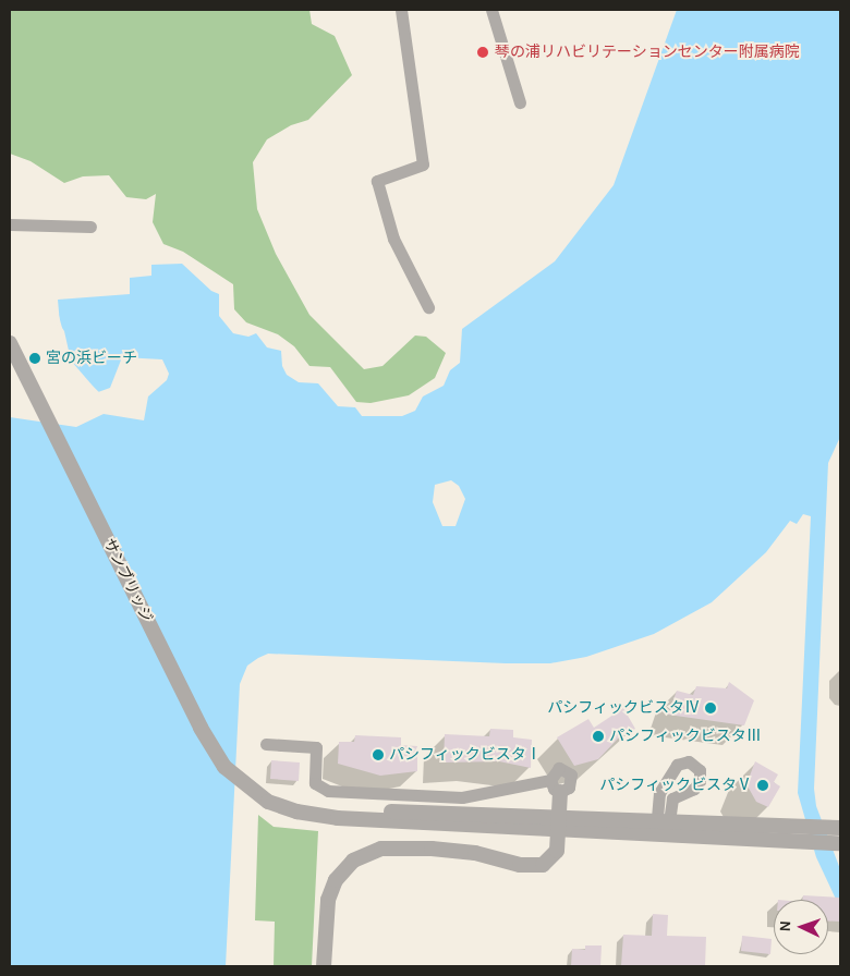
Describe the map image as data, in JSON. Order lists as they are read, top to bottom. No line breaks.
{"streets":{"street":["サンブリッジ"]},"places":["琴の浦リハビリテーションセンター附属病院","宮の浜ビーチ","パシフィックビスタⅣ","パシフィックビスタⅢ","パシフィックビスタⅠ","パシフィックビスタⅤ"],"north":"left"}
